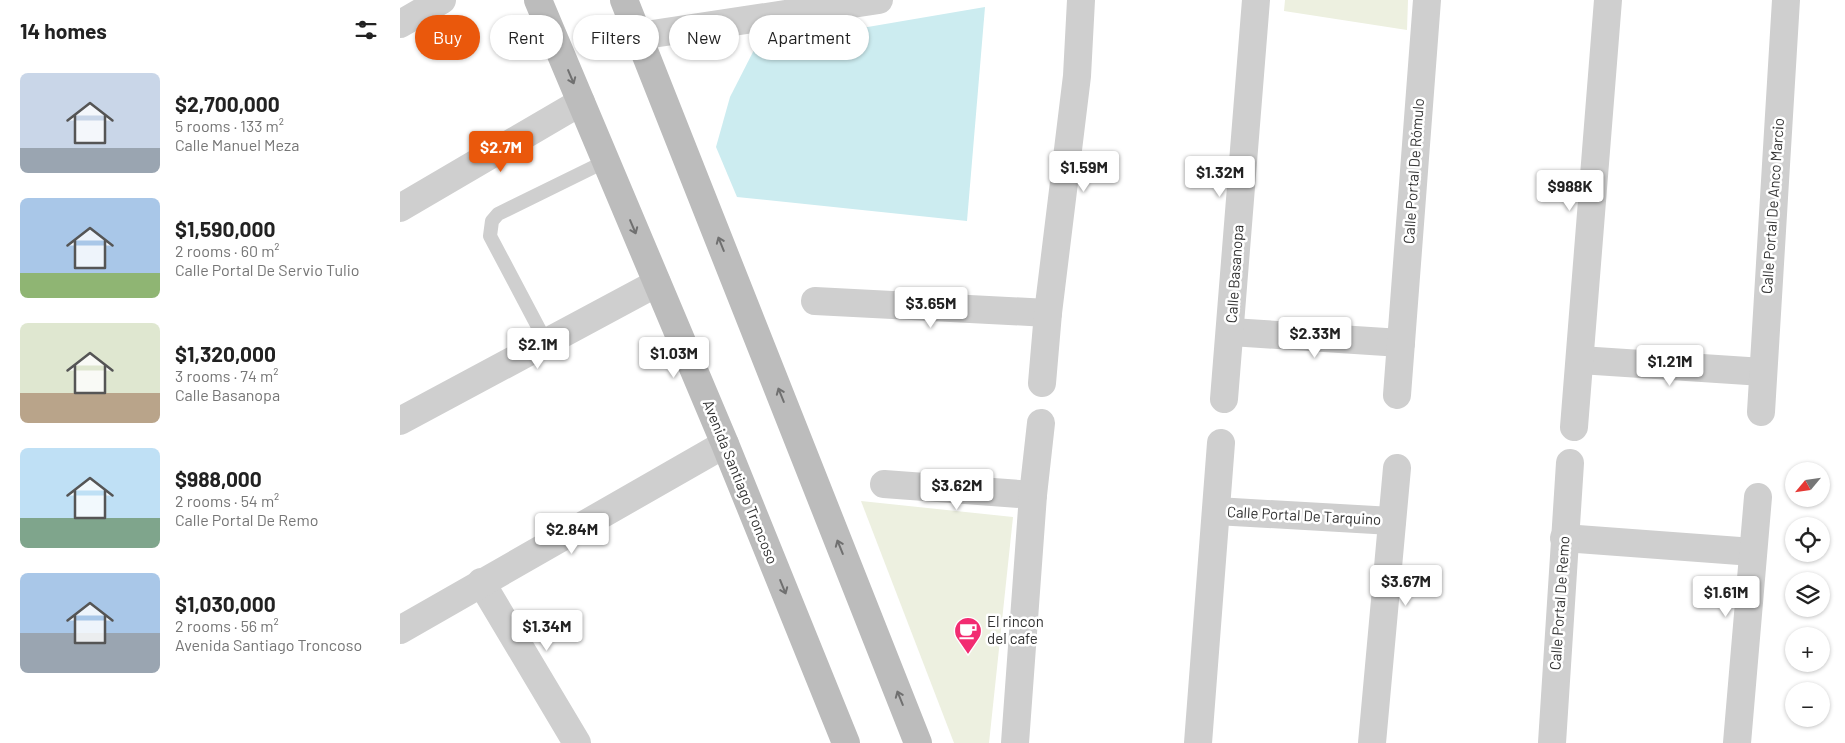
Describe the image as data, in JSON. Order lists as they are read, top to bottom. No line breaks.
{"streets":{"main road":["Avenida Santiago Troncoso"],"street":["Calle Portal De Rómulo","Calle Portal De Anco Marcio","Calle Basanopa","Calle Portal De Tarquino","Calle Portal De Remo"]},"places":{"cafe":["El rincon del cafe"]},"north":"bottom left","page":{"heading":"14 homes","chip":["Buy","Rent","Filters","New","Apartment"],"list":[{"name":"$2,700,000","note":"5 rooms · 133 m² · Calle Manuel Meza"},{"name":"$1,590,000","note":"2 rooms · 60 m² · Calle Portal De Servio Tulio"},{"name":"$1,320,000","note":"3 rooms · 74 m² · Calle Basanopa"},{"name":"$988,000","note":"2 rooms · 54 m² · Calle Portal De Remo"},{"name":"$1,030,000","note":"2 rooms · 56 m² · Avenida Santiago Troncoso"}],"price":["$2.7M","$1.59M","$1.32M","$988K","$3.65M","$2.33M","$2.1M","$1.03M","$1.21M","$3.62M","$2.84M","$3.67M","$1.61M","$1.34M"],"map_buttons":["+","−"]}}
